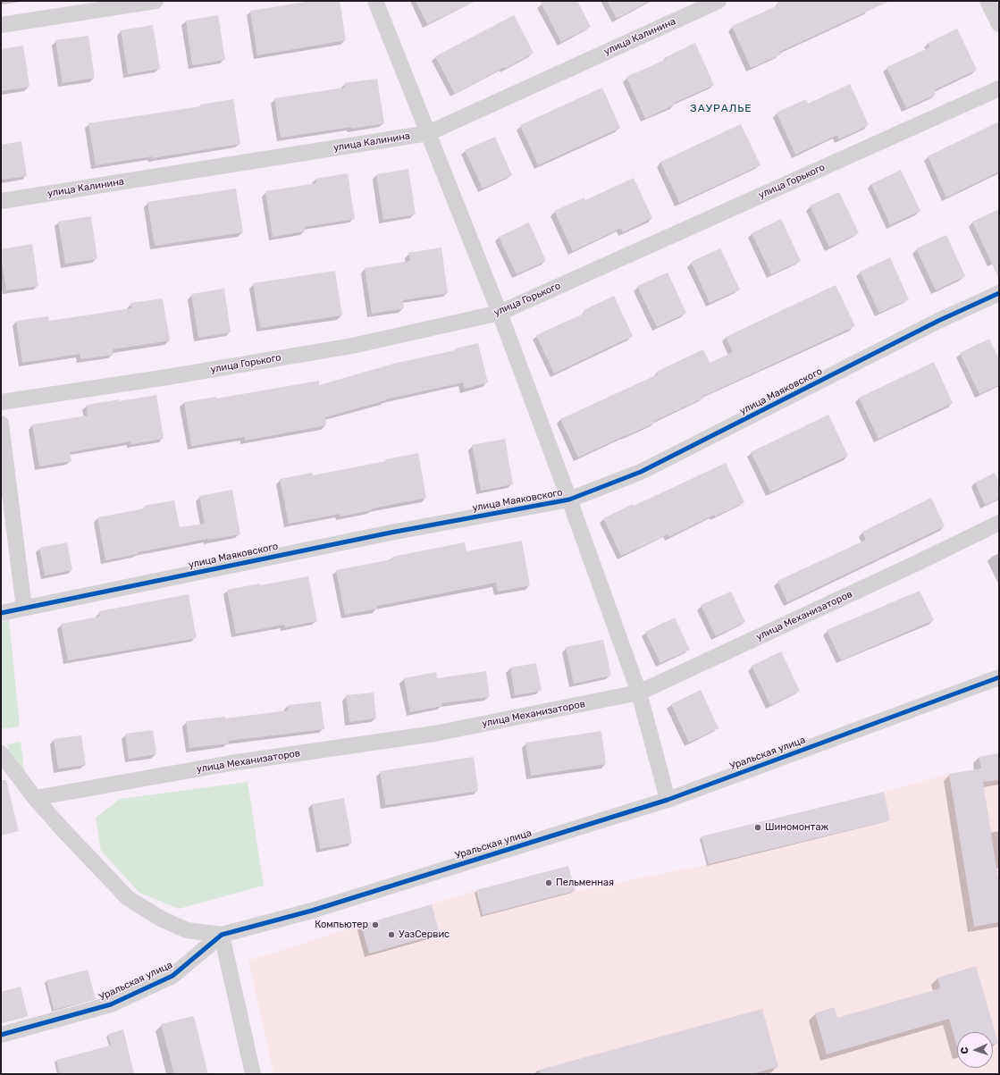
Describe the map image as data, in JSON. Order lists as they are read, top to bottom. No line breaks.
{"streets":{"street":["улица Калинина","улица Горького","улица Маяковского","улица Механизаторов","Уральская улица"]},"districts":["ЗАУРАЛЬЕ"],"places":["Шиномонтаж","Пельменная","Компьютер","УазСервис"],"north":"left"}
